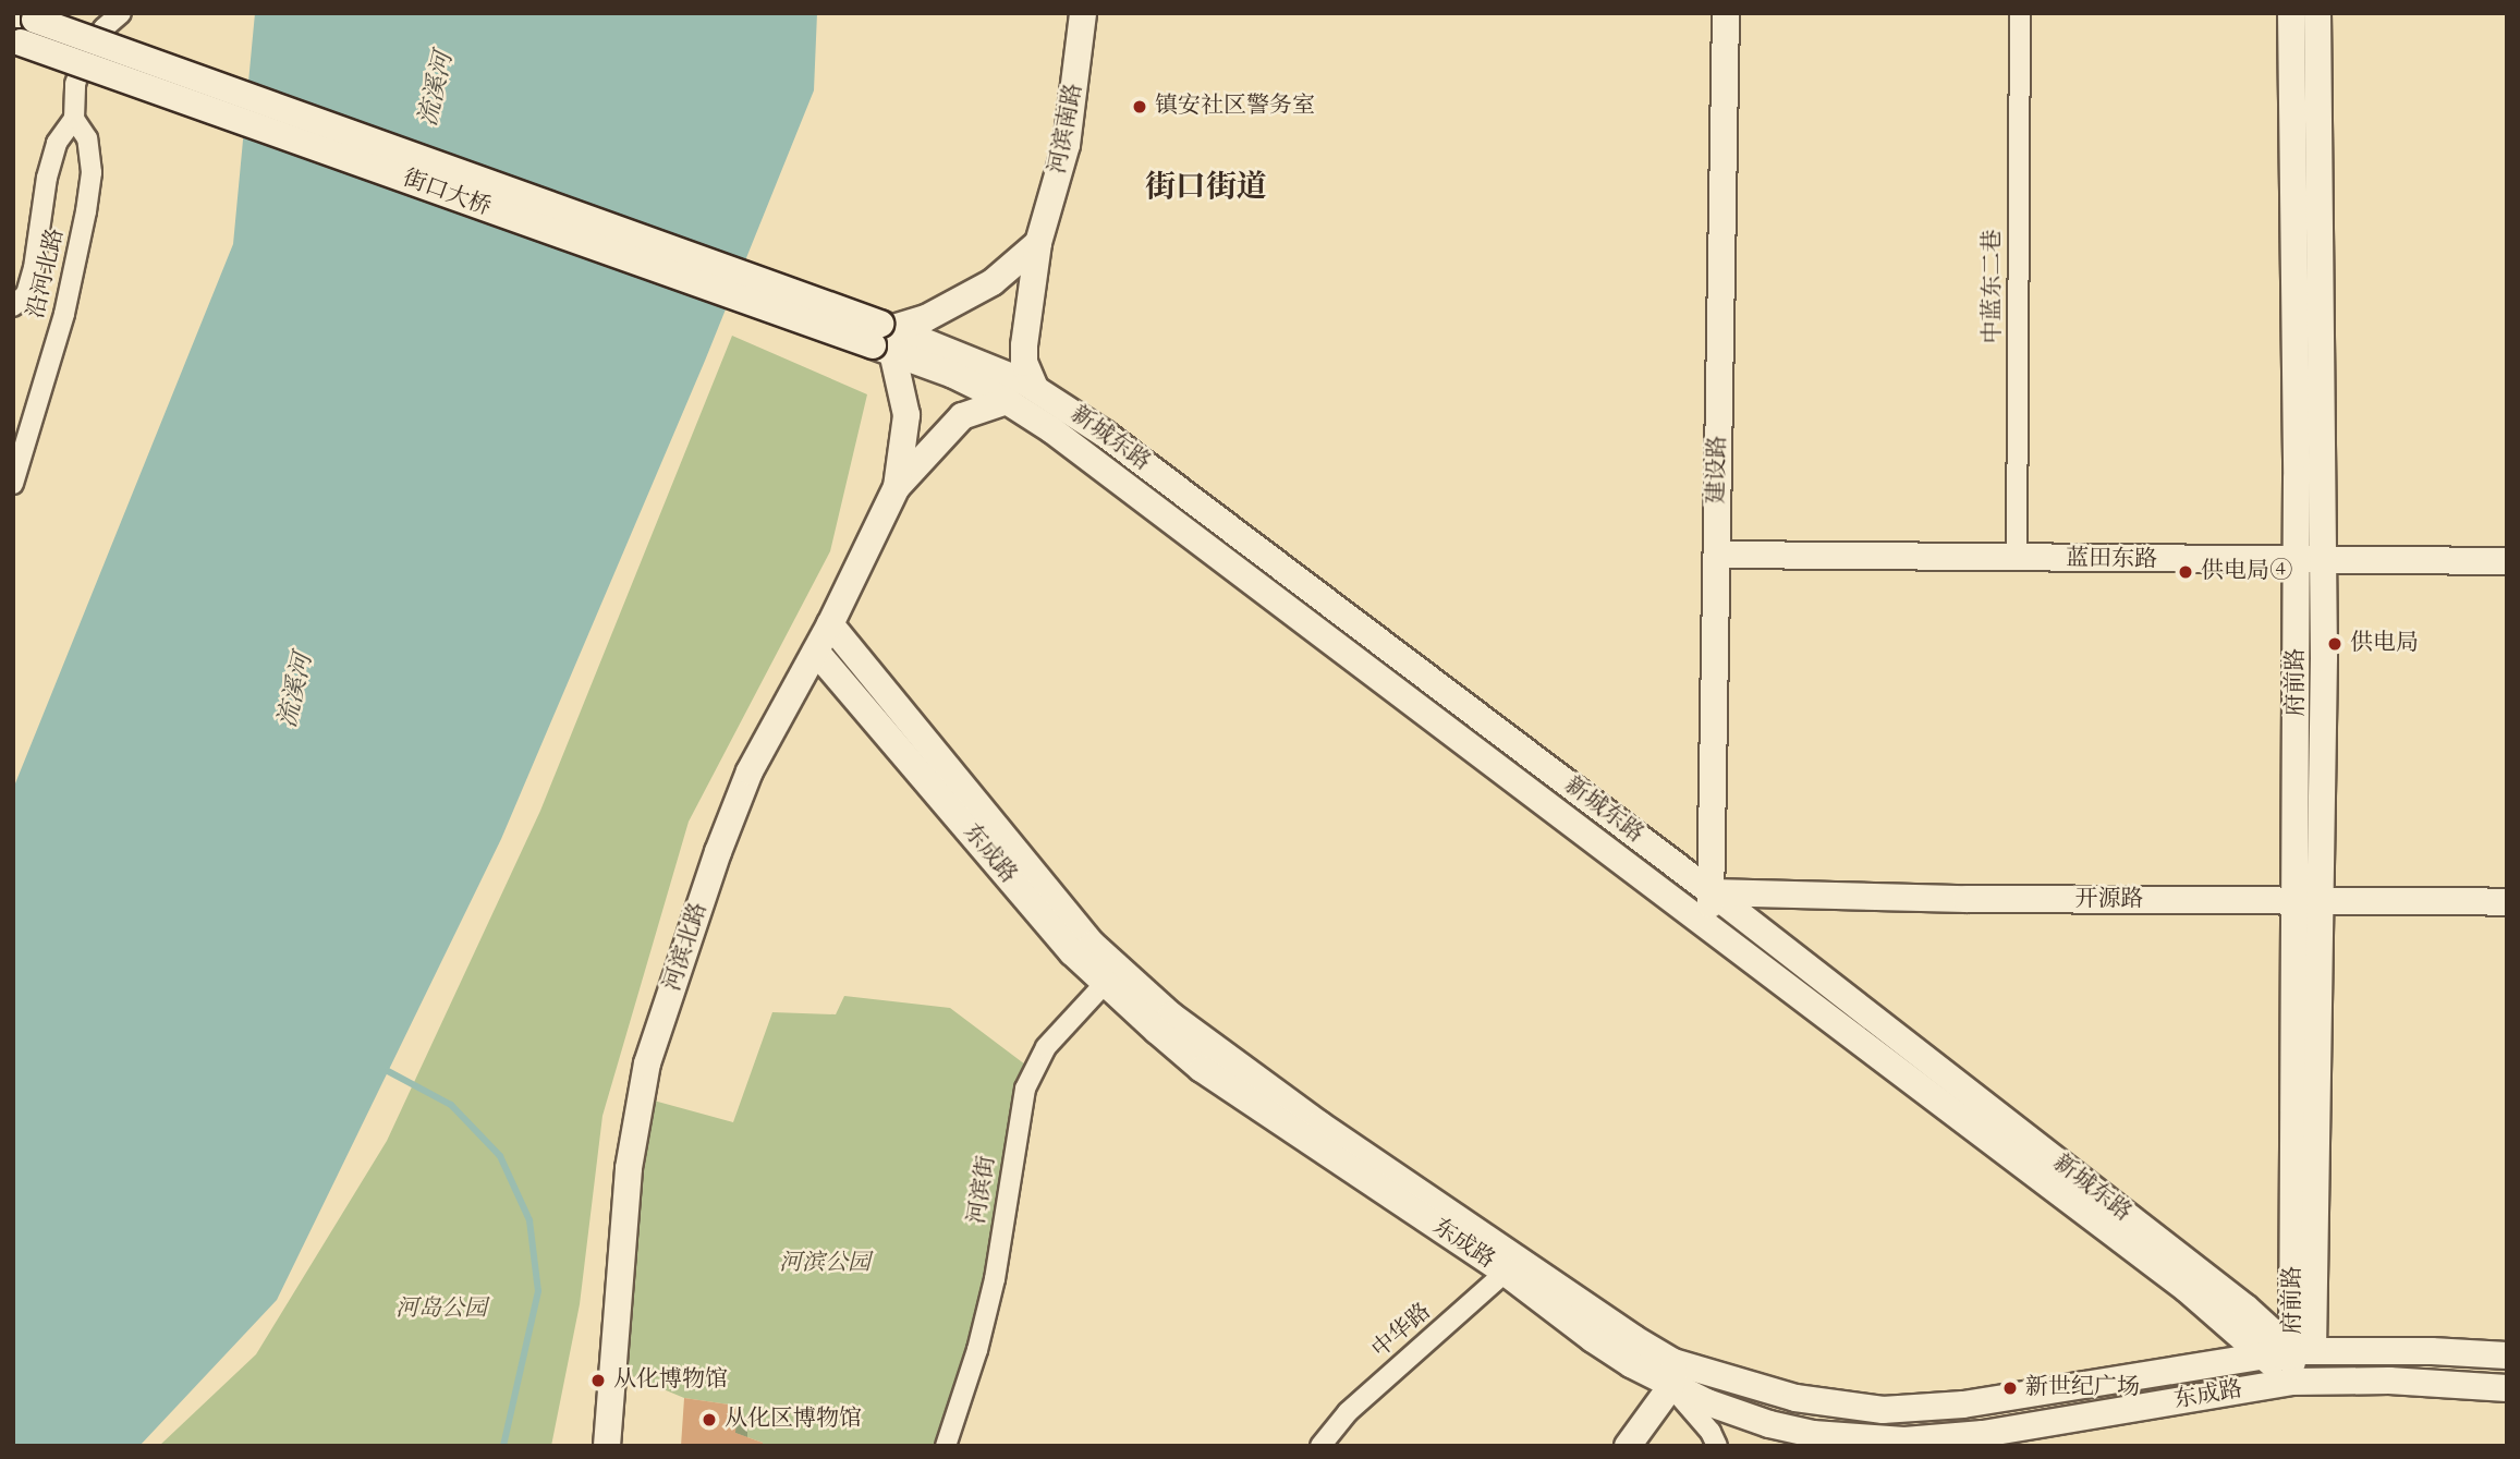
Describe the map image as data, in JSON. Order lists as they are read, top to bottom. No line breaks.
{"streets":{"street":["河滨南路","街口大桥","沿河北路","中蓝东二巷","新城东路","建设路","蓝田东路","府前路","东成路","开源路","河滨北路","河滨街","中华路"]},"crossings":[["河滨南路","新城东路"],["街口大桥","新城东路"],["街口大桥","河滨北路"],["中蓝东二巷","蓝田东路"],["新城东路","建设路"],["新城东路","府前路"],["新城东路","东成路"],["新城东路","开源路"],["新城东路","河滨北路"],["建设路","蓝田东路"],["建设路","开源路"],["蓝田东路","府前路"],["府前路","东成路"],["府前路","开源路"],["东成路","河滨北路"],["东成路","河滨街"],["东成路","中华路"]],"districts":["街口街道"],"water":["流溪河"],"parks":["河滨公园","河岛公园"],"places":["镇安社区警务室","供电局④","供电局","从化博物馆","新世纪广场","从化区博物馆"]}
